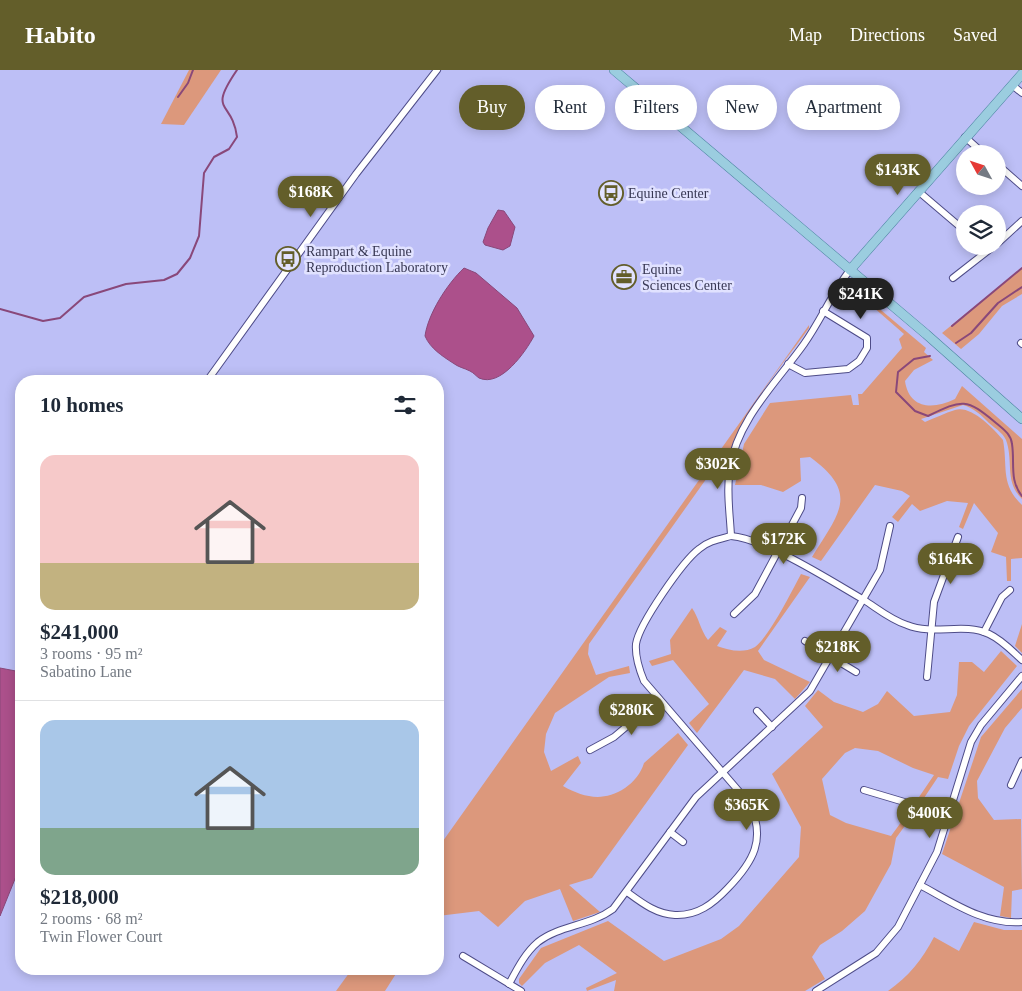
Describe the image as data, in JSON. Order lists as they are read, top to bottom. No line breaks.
{"places":{"bus stop":["Equine Center","Rampart & Equine Reproduction Laboratory"],"office":["Equine Sciences Center"]},"north":"top left","page":{"header":"Habito","nav":["Map","Directions","Saved"],"chip":["Buy","Rent","Filters","New","Apartment"],"price":["$143K","$168K","$241K","$302K","$172K","$164K","$218K","$280K","$365K","$400K"],"heading":"10 homes","list":[{"name":"$241,000","note":"3 rooms · 95 m² · Sabatino Lane"},{"name":"$218,000","note":"2 rooms · 68 m² · Twin Flower Court"}]}}
